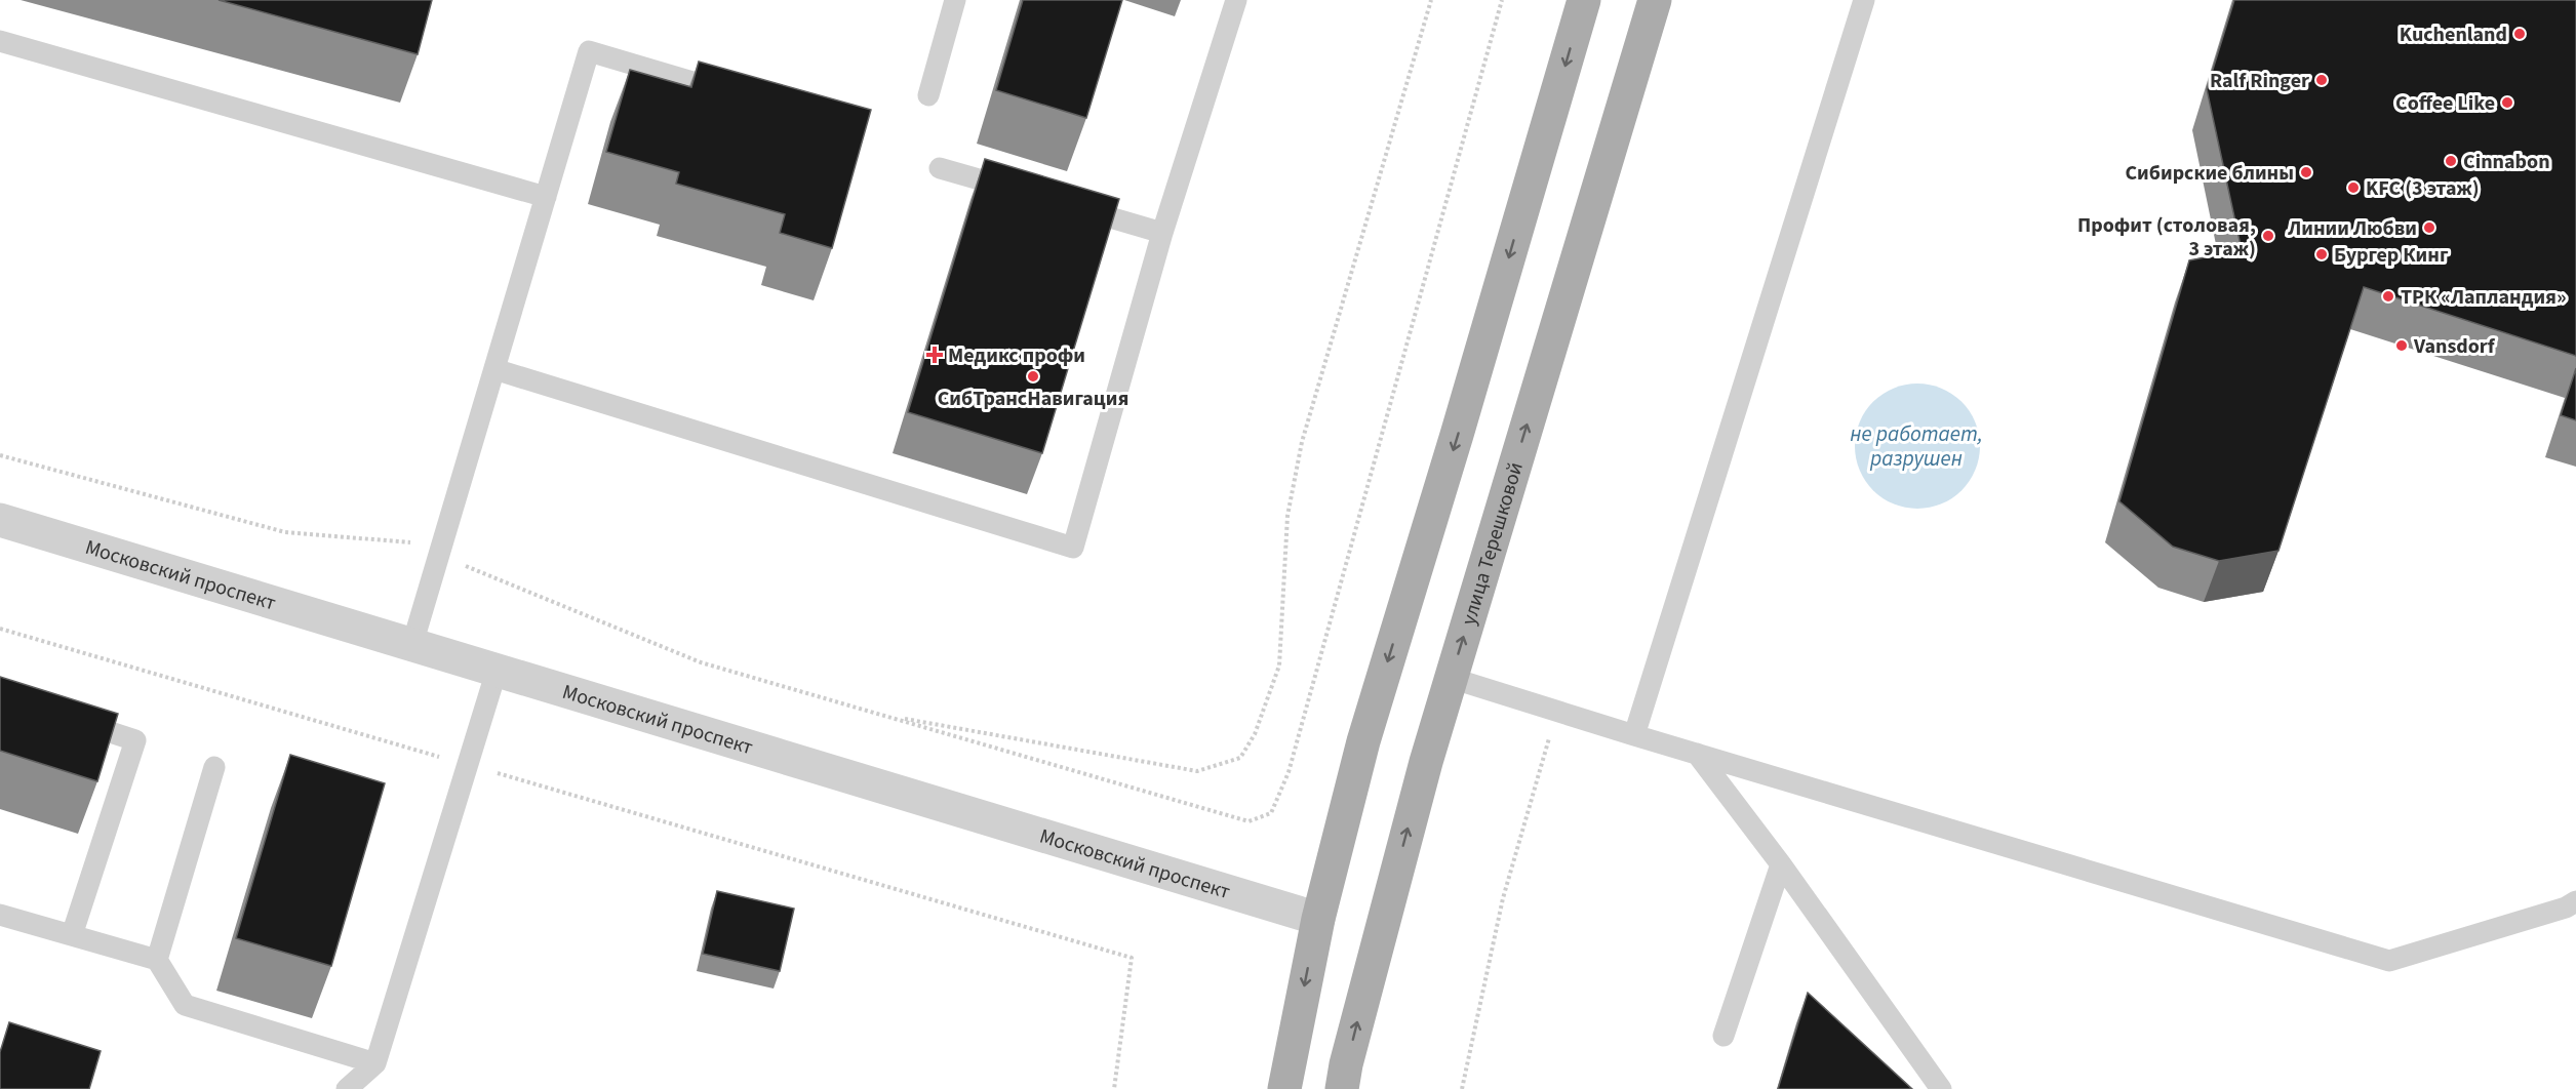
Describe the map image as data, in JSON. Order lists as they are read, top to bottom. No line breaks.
{"streets":{"main road":["улица Терешковой"],"street":["Московский проспект"]},"water":["не работает, разрушен"],"places":{"other":["Kuchenland","Ralf Ringer","Coffee Like","Cinnabon","Сибирские блины","KFC (3 этаж)","Линии Любви","Профит (столовая, 3 этаж)","Бургер Кинг","ТРК «Лапландия»","Vansdorf","СибТрансНавигация"],"health":["Медикс профи"]}}
